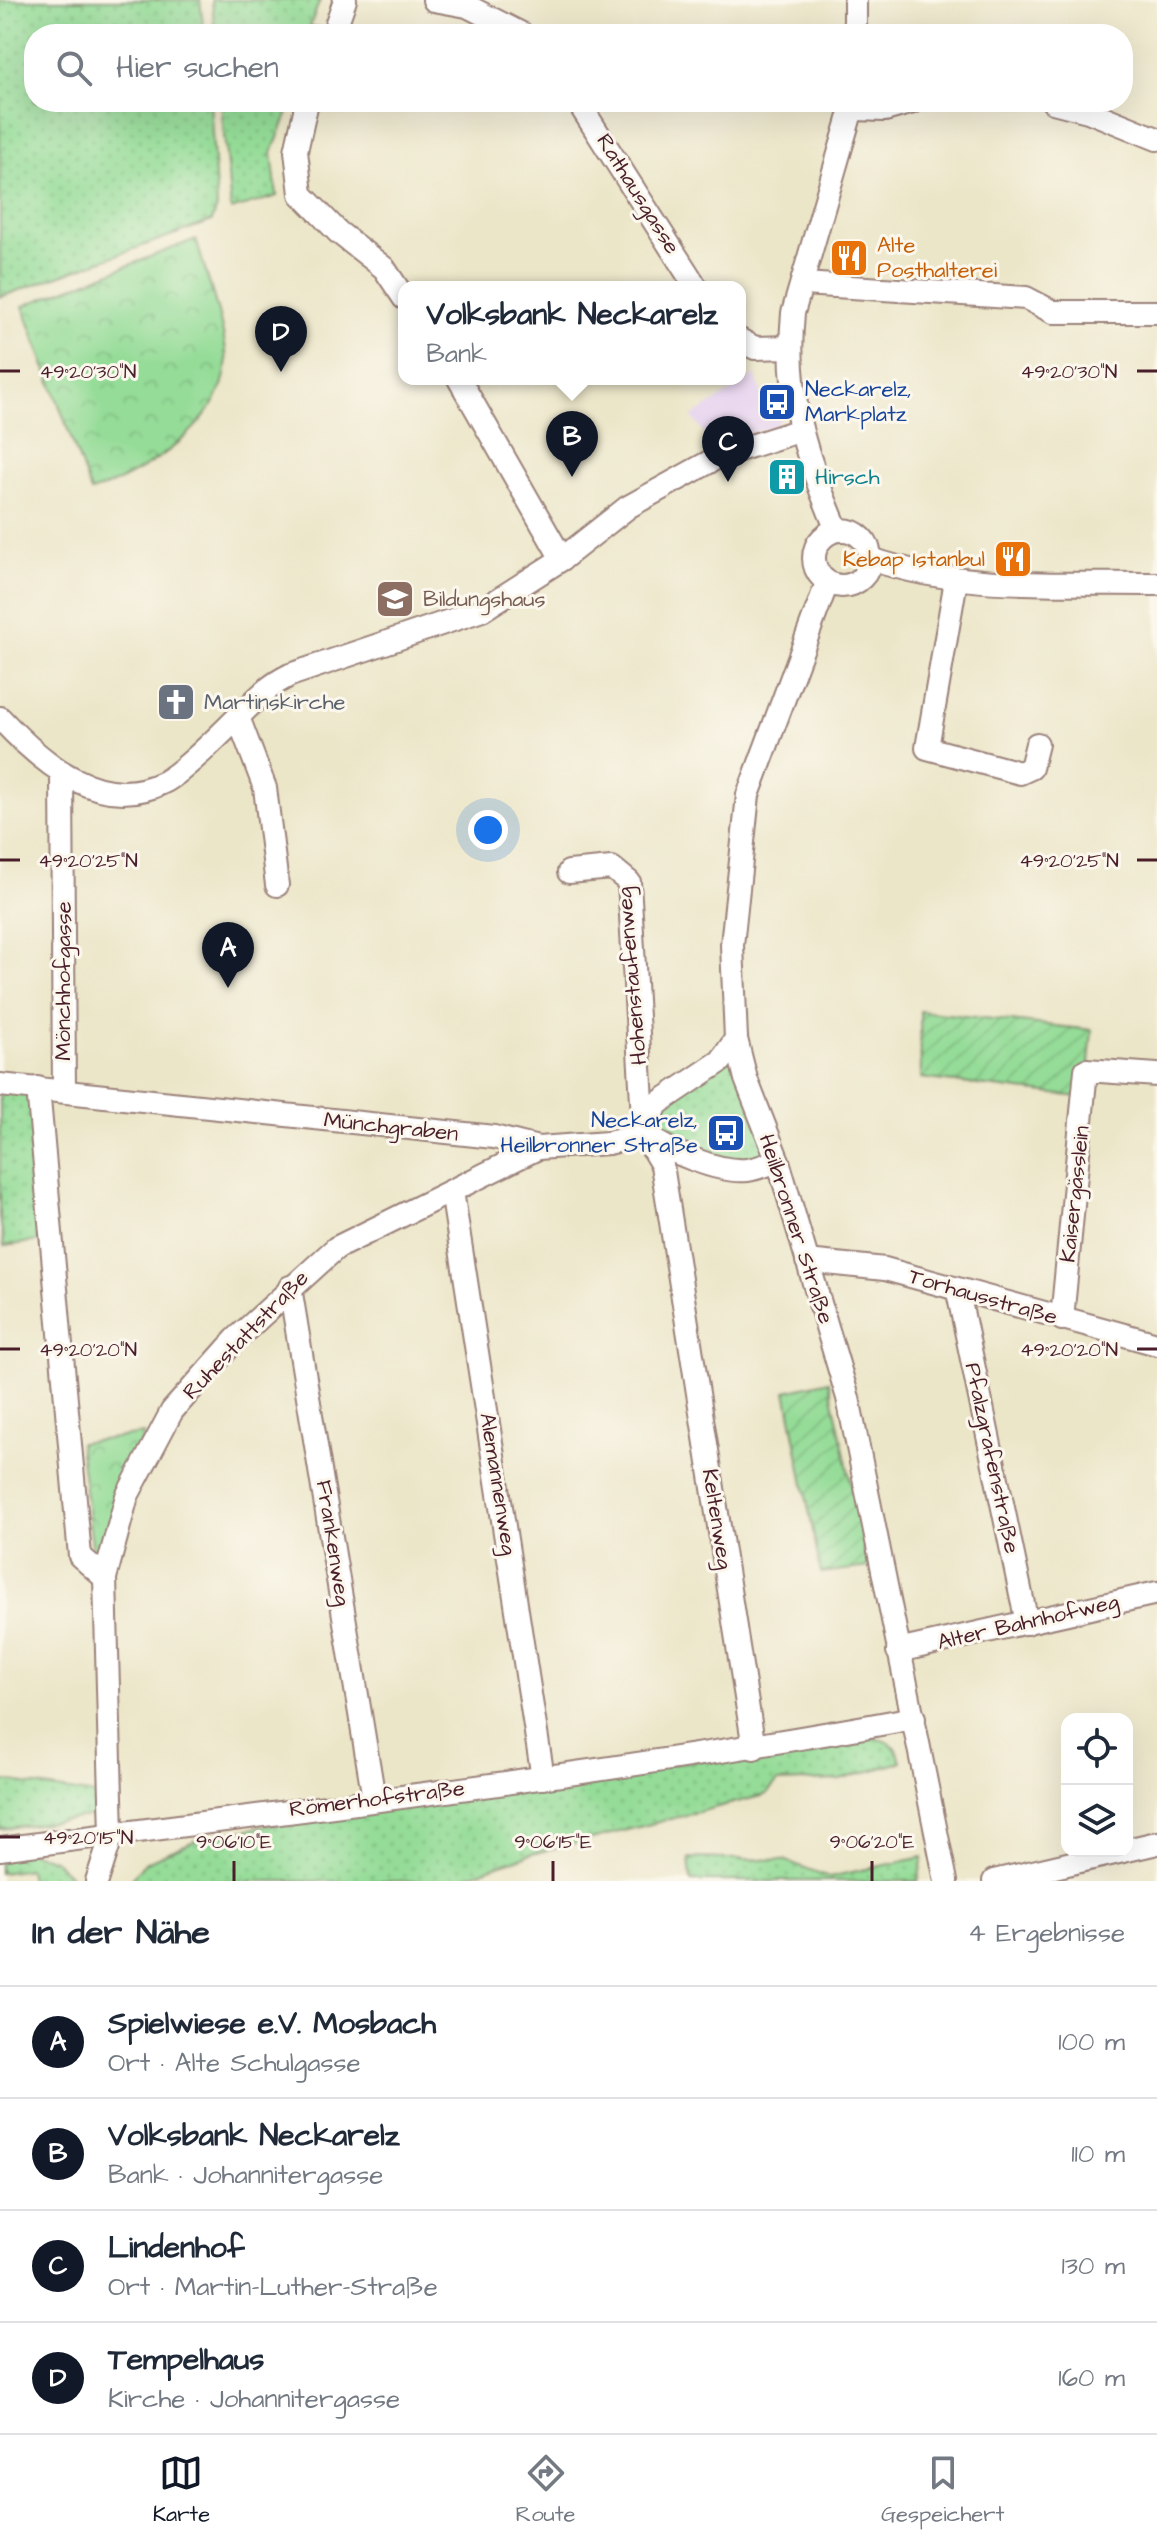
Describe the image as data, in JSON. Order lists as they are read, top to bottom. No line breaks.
{"streets":{"street":["Rathausgasse","Hohenstaufenweg","Mönchhofgasse","Münchgraben","Kaisergässlein","Heilbronner Straße","Torhausstraße","Ruhestattstraße","Pfalzgrafenstraße","Alemannenweg","Keltenweg","Frankenweg","Alter Bahnhofweg","Römerhofstraße"]},"crossings":[["Hohenstaufenweg","Münchgraben"],["Hohenstaufenweg","Keltenweg"],["Mönchhofgasse","Münchgraben"],["Münchgraben","Ruhestattstraße"],["Münchgraben","Keltenweg"],["Kaisergässlein","Torhausstraße"],["Heilbronner Straße","Torhausstraße"],["Heilbronner Straße","Alter Bahnhofweg"],["Torhausstraße","Pfalzgrafenstraße"],["Ruhestattstraße","Alemannenweg"],["Ruhestattstraße","Frankenweg"],["Ruhestattstraße","Römerhofstraße"],["Pfalzgrafenstraße","Alter Bahnhofweg"],["Alemannenweg","Römerhofstraße"],["Keltenweg","Römerhofstraße"],["Frankenweg","Römerhofstraße"]],"places":{"restaurant":["Alte Posthalterei","Kebap Istanbul"],"bus stop":["Neckarelz, Markplatz","Neckarelz, Heilbronner Straße"],"building":["Hirsch"],"school or university":["Bildungshaus"],"church":["Martinskirche"]},"page":{"search":"Hier suchen","popup":["Volksbank Neckarelz","Bank"],"pins":["D","B","C","A"],"heading":["In der Nähe","4 Ergebnisse"],"list":[{"mark":"A","name":"Spielwiese e.V. Mosbach","note":"Ort · Alte Schulgasse","value":"100 m"},{"mark":"B","name":"Volksbank Neckarelz","note":"Bank · Johannitergasse","value":"110 m"},{"mark":"C","name":"Lindenhof","note":"Ort · Martin-Luther-Straße","value":"130 m"},{"mark":"D","name":"Tempelhaus","note":"Kirche · Johannitergasse","value":"160 m"}],"nav":["Karte","Route","Gespeichert"]},"coordinates":["49°20'30\"N","49°20'25\"N","49°20'20\"N","49°20'15\"N","9°06'10\"E","9°06'15\"E","9°06'20\"E"]}
